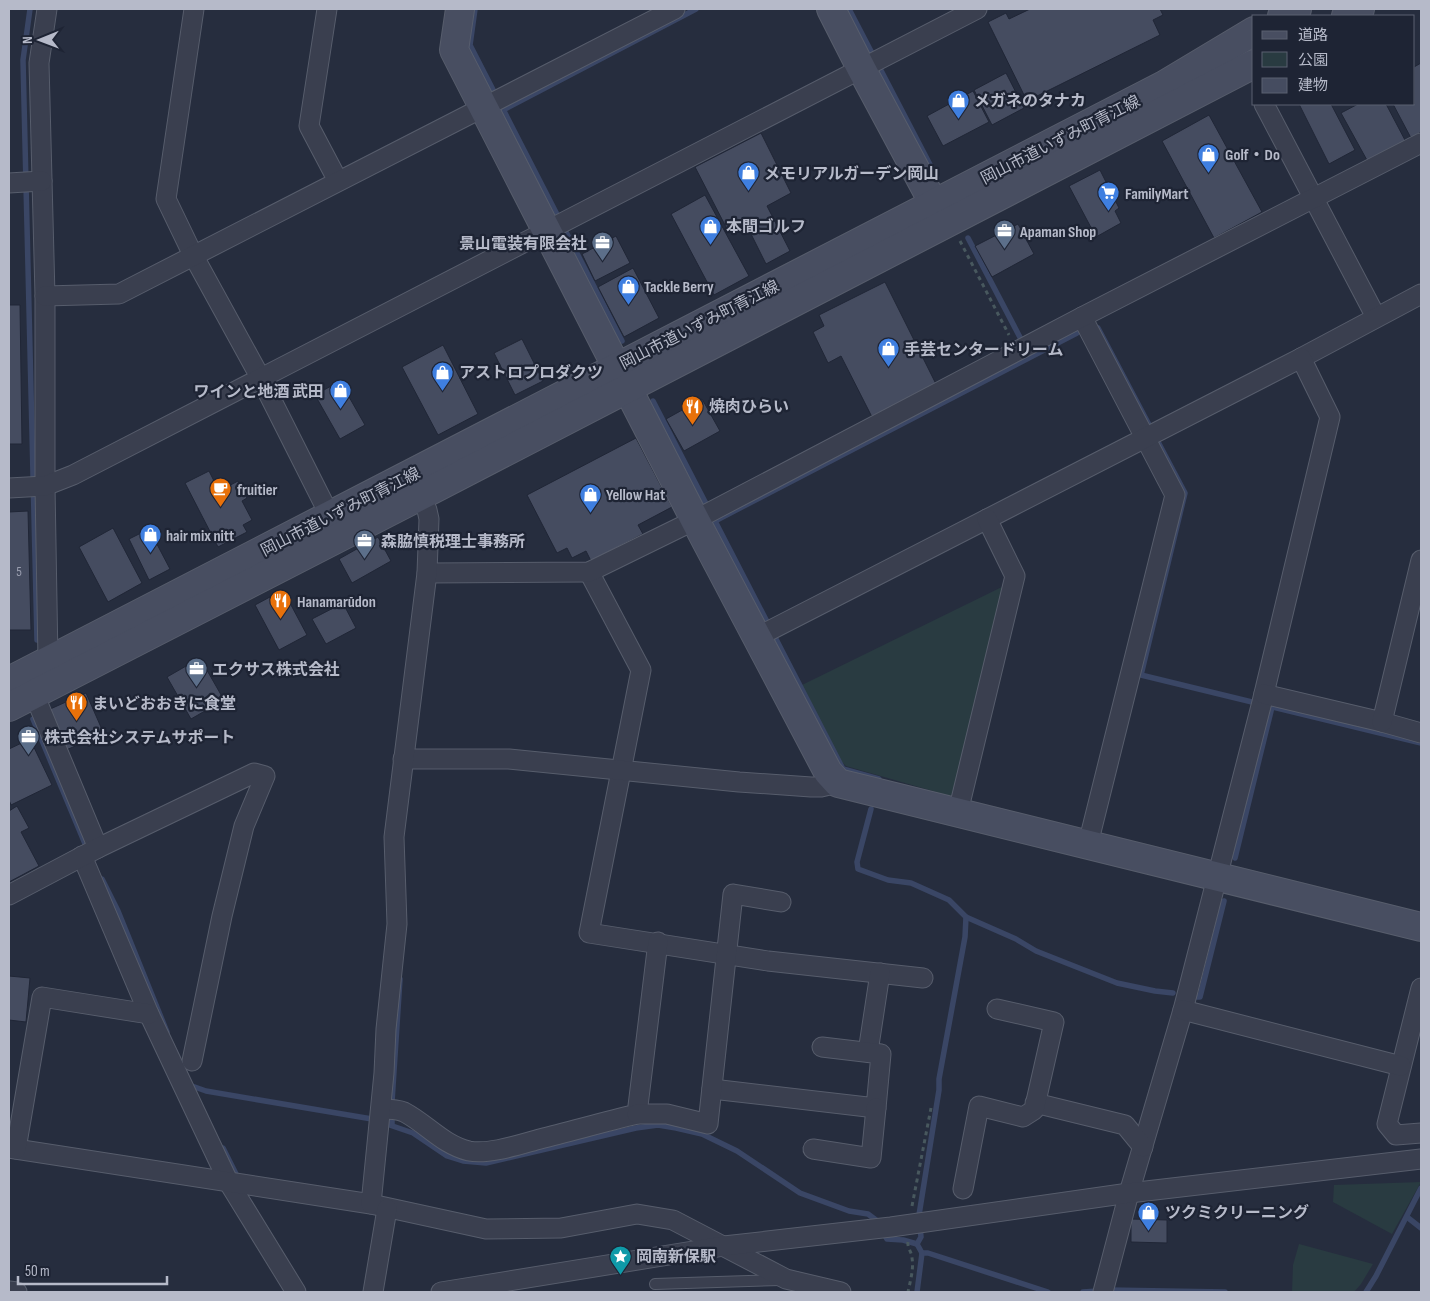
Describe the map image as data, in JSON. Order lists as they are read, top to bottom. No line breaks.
{"streets":{"street":["岡山市道いずみ町青江線"]},"places":{"shop":["メガネのタナカ","Golf・Do","メモリアルガーデン岡山","本間ゴルフ","Tackle Berry","手芸センタードリーム","アストロプロダクツ","ワインと地酒 武田","Yellow Hat","hair mix nitt","ツクミクリーニング"],"supermarket":["FamilyMart"],"office":["Apaman Shop","景山電装有限会社","森脇慎税理士事務所","エクサス株式会社","株式会社システムサポート"],"restaurant":["焼肉ひらい","Hanamarūdon","まいどおおきに食堂"],"cafe":["fruitier"],"place":["岡南新保駅"]},"house_numbers":["5"],"legend":["道路","公園","建物"],"scale_bar":"50 m","north":"left"}
